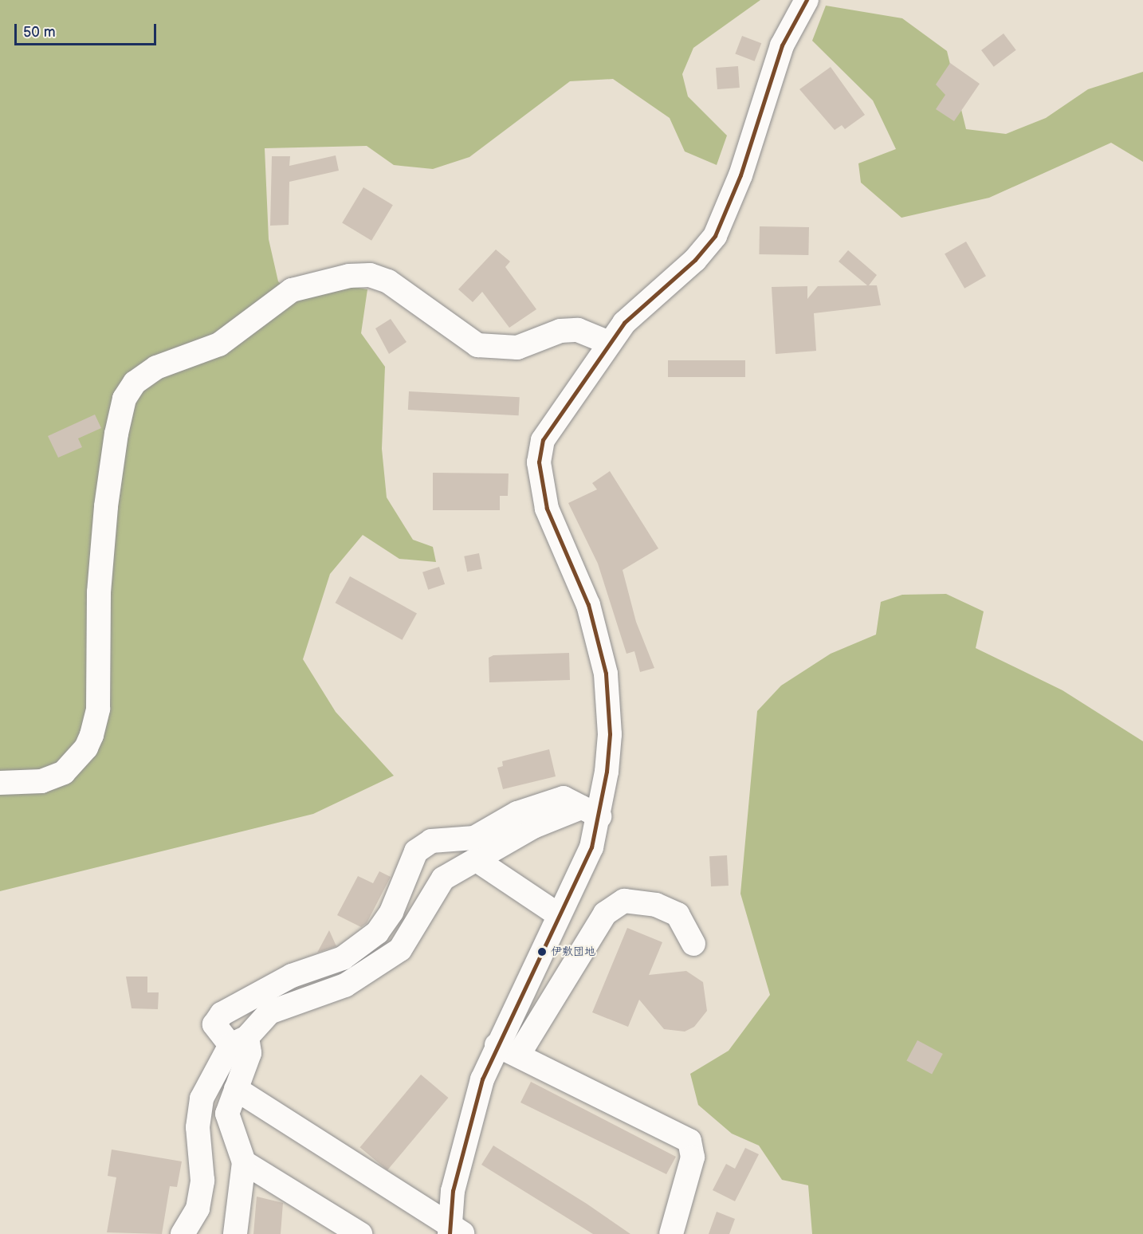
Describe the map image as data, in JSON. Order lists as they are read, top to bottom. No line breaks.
{"places":["伊敷団地"],"scale_bar":"50 m"}
